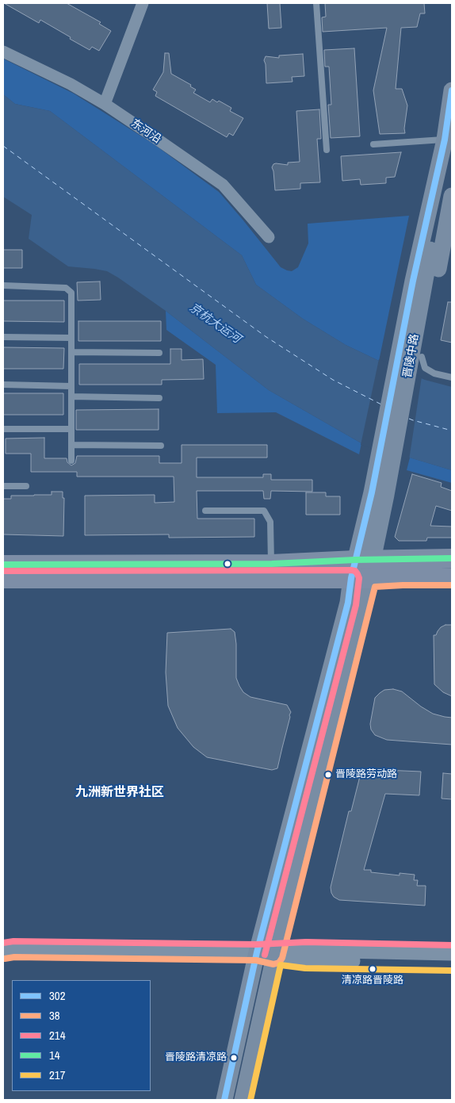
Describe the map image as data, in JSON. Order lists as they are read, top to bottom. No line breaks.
{"streets":{"main road":["晋陵中路"],"street":["东河沿"]},"districts":["九洲新世界社区"],"water":["京杭大运河"],"places":["晋陵路劳动路","清凉路晋陵路","晋陵路清凉路"],"lines":["transit line 302","transit line 14","transit line 214","transit line 38","transit line 217"],"legend":["302","38","214","14","217"]}
